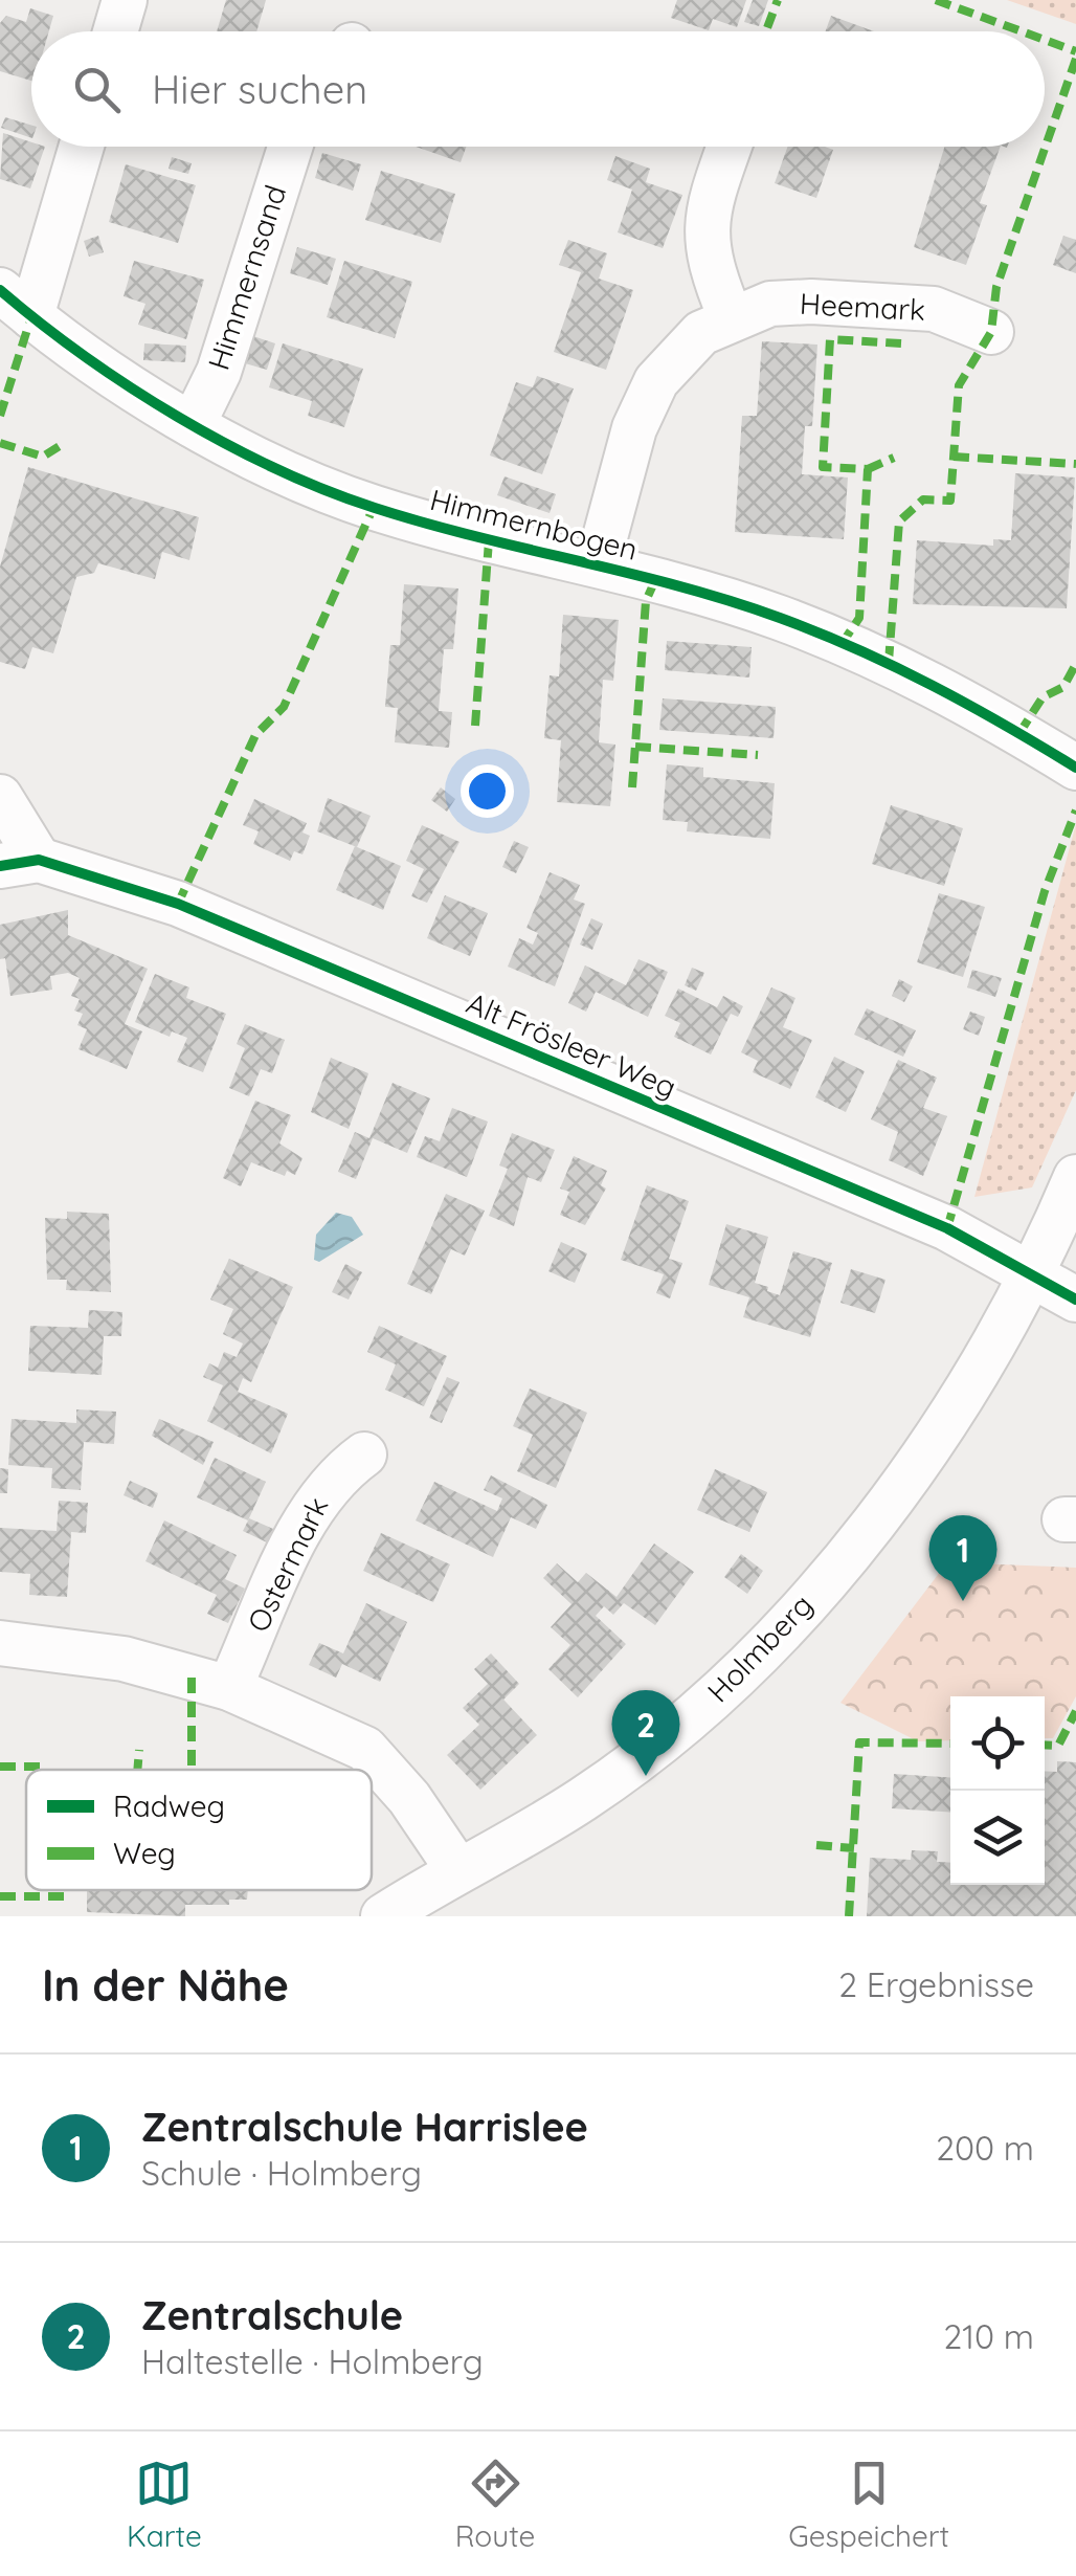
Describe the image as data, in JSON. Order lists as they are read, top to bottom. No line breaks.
{"streets":{"street":["Himmernsand","Heemark","Himmernbogen","Alt Frösleer Weg","Ostermark","Holmberg"]},"crossings":[["Himmernsand","Himmernbogen"],["Heemark","Himmernbogen"],["Alt Frösleer Weg","Holmberg"]],"legend":["Radweg","Weg"],"page":{"search":"Hier suchen","pins":["1","2"],"heading":["In der Nähe","2 Ergebnisse"],"list":[{"mark":"1","name":"Zentralschule Harrislee","note":"Schule · Holmberg","value":"200 m"},{"mark":"2","name":"Zentralschule","note":"Haltestelle · Holmberg","value":"210 m"}],"nav":["Karte","Route","Gespeichert"]}}
